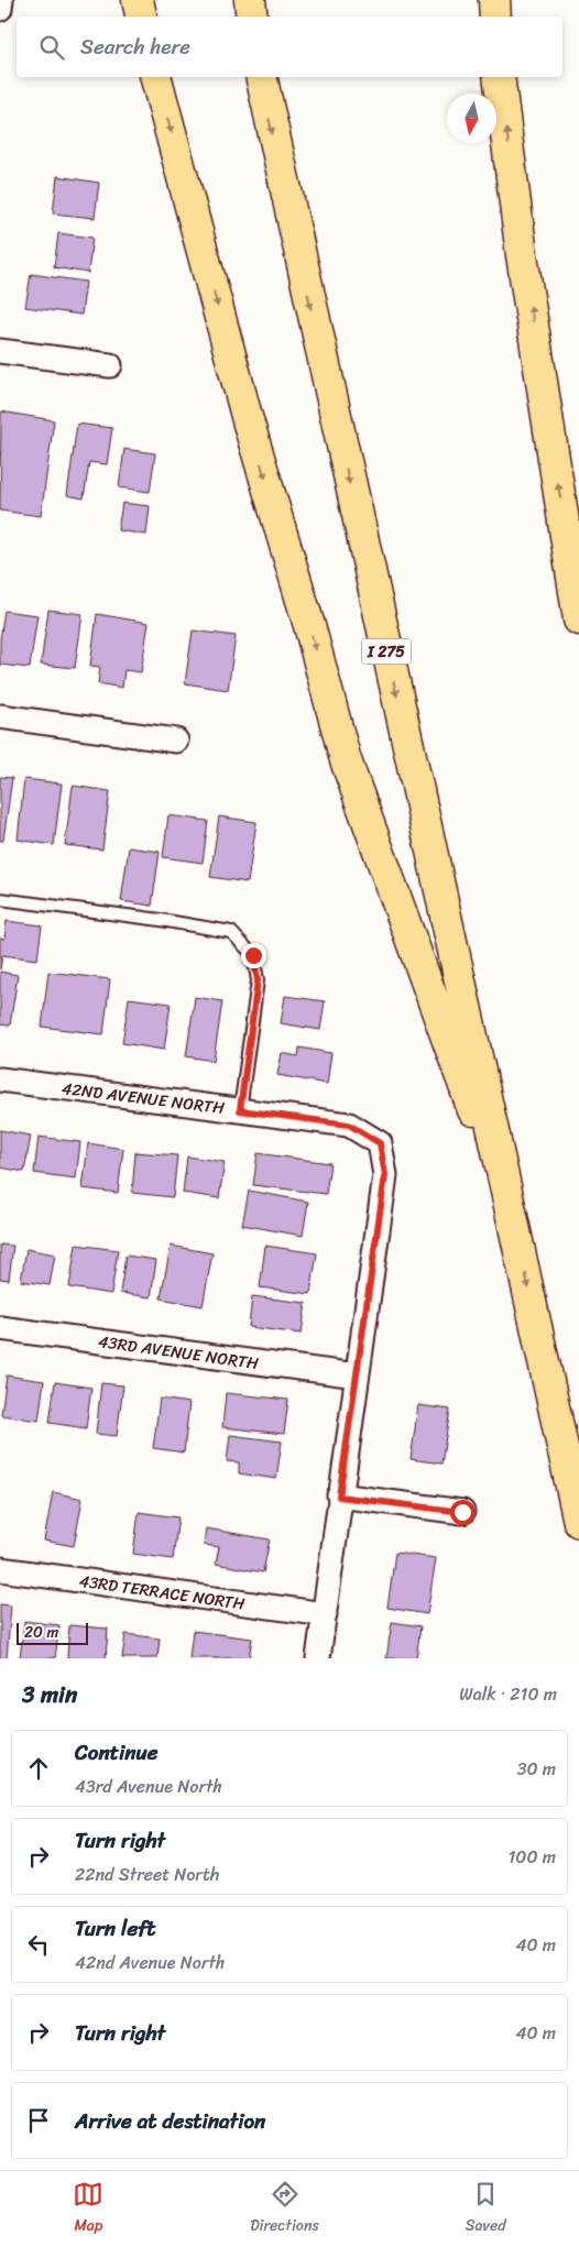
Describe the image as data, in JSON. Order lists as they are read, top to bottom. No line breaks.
{"streets":{"highway":["I 275"],"street":["42ND AVENUE NORTH","43RD AVENUE NORTH","43RD TERRACE NORTH"]},"crossings":[["42ND AVENUE NORTH","43RD AVENUE NORTH"]],"scale_bar":"20 m","north":"bottom","page":{"search":"Search here","scale":"20 m","heading":["3 min","Walk · 210 m"],"list":[["Continue","43rd Avenue North","30 m"],["Turn right","22nd Street North","100 m"],["Turn left","42nd Avenue North","40 m"],["Turn right","40 m"],"Arrive at destination"],"nav":["Map","Directions","Saved"]}}
